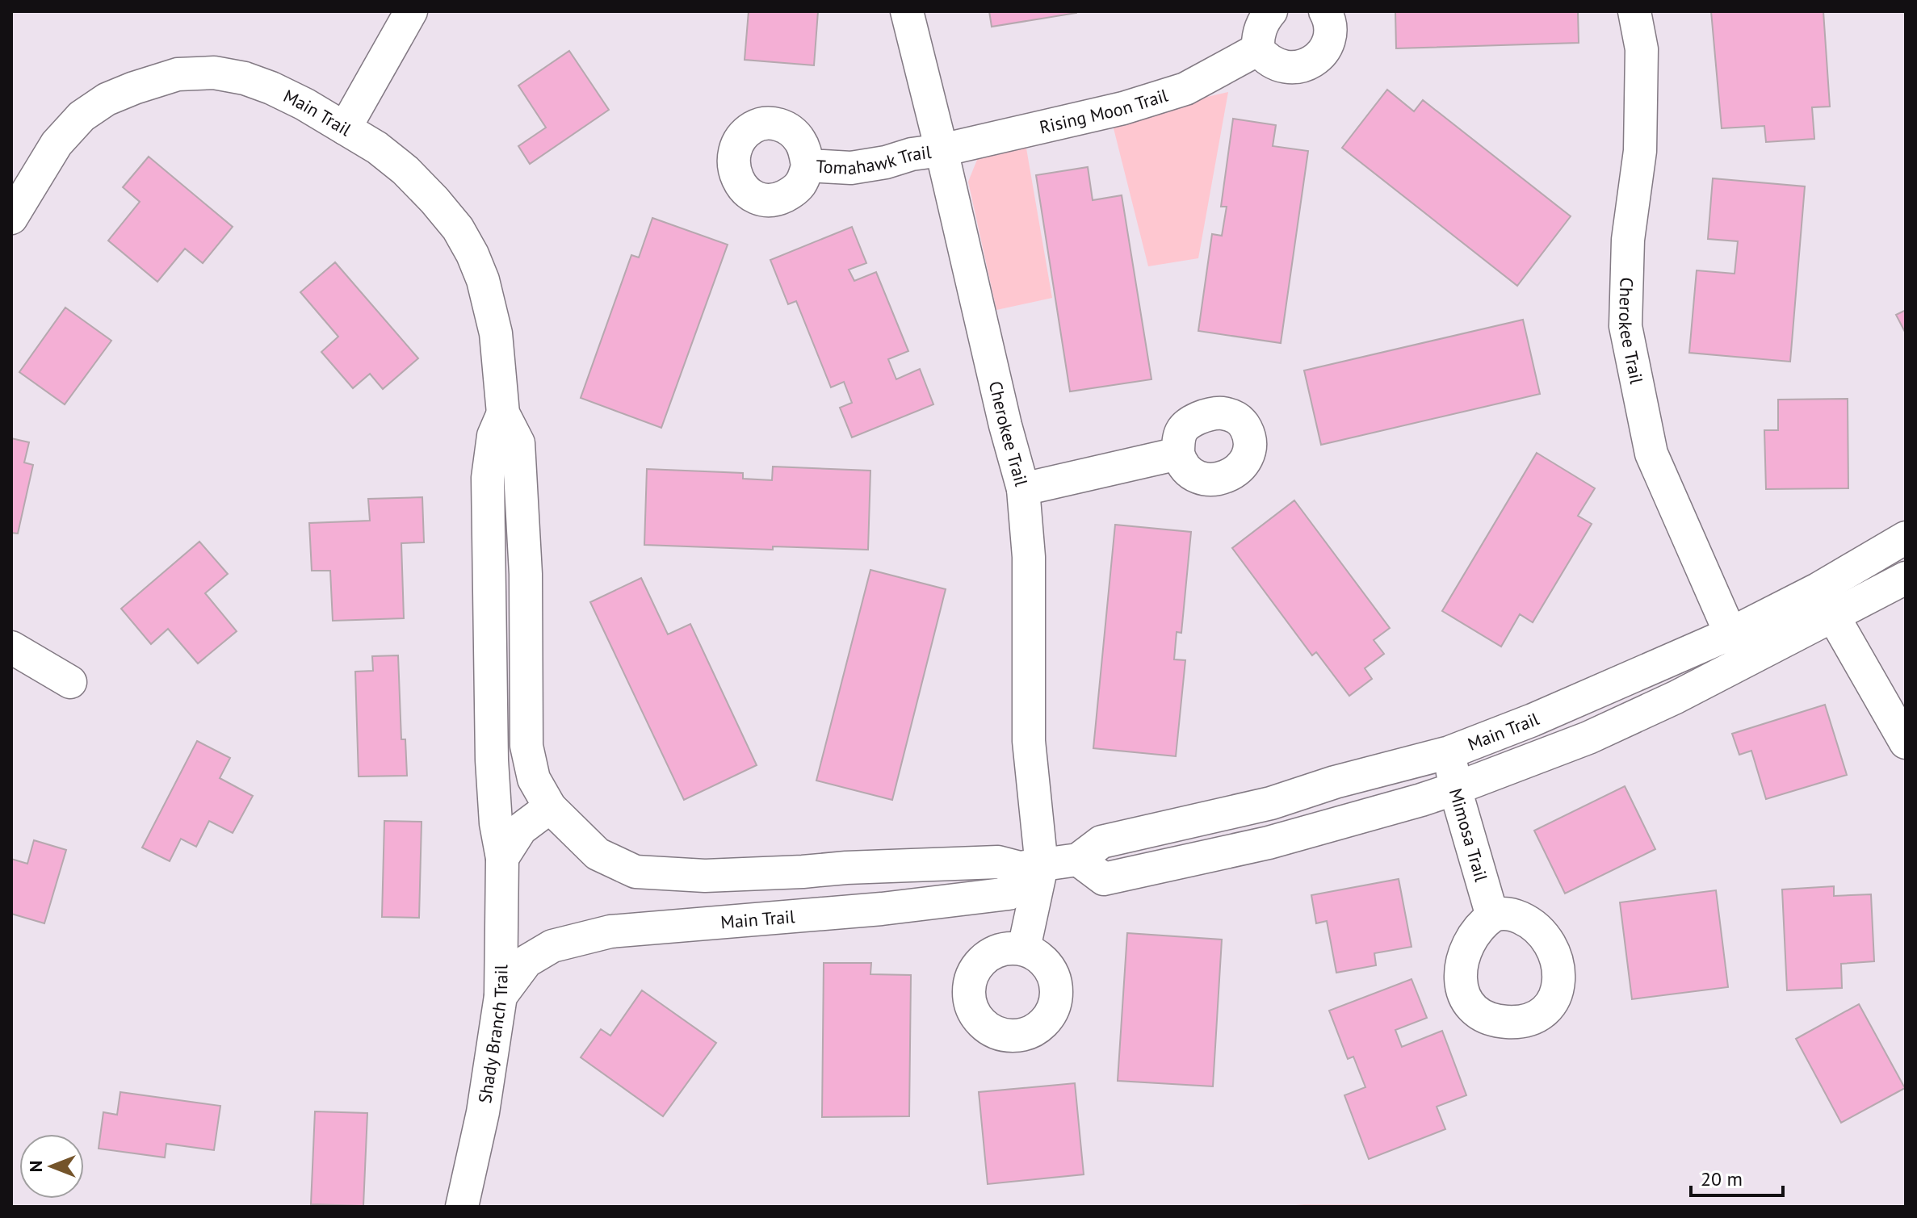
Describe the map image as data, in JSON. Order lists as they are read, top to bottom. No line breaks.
{"streets":{"street":["Rising Moon Trail","Main Trail","Tomahawk Trail","Cherokee Trail","Mimosa Trail","Shady Branch Trail"]},"crossings":[["Rising Moon Trail","Tomahawk Trail"],["Rising Moon Trail","Cherokee Trail"],["Main Trail","Cherokee Trail"],["Main Trail","Mimosa Trail"],["Main Trail","Shady Branch Trail"],["Tomahawk Trail","Cherokee Trail"]],"scale_bar":"20 m","north":"left"}
